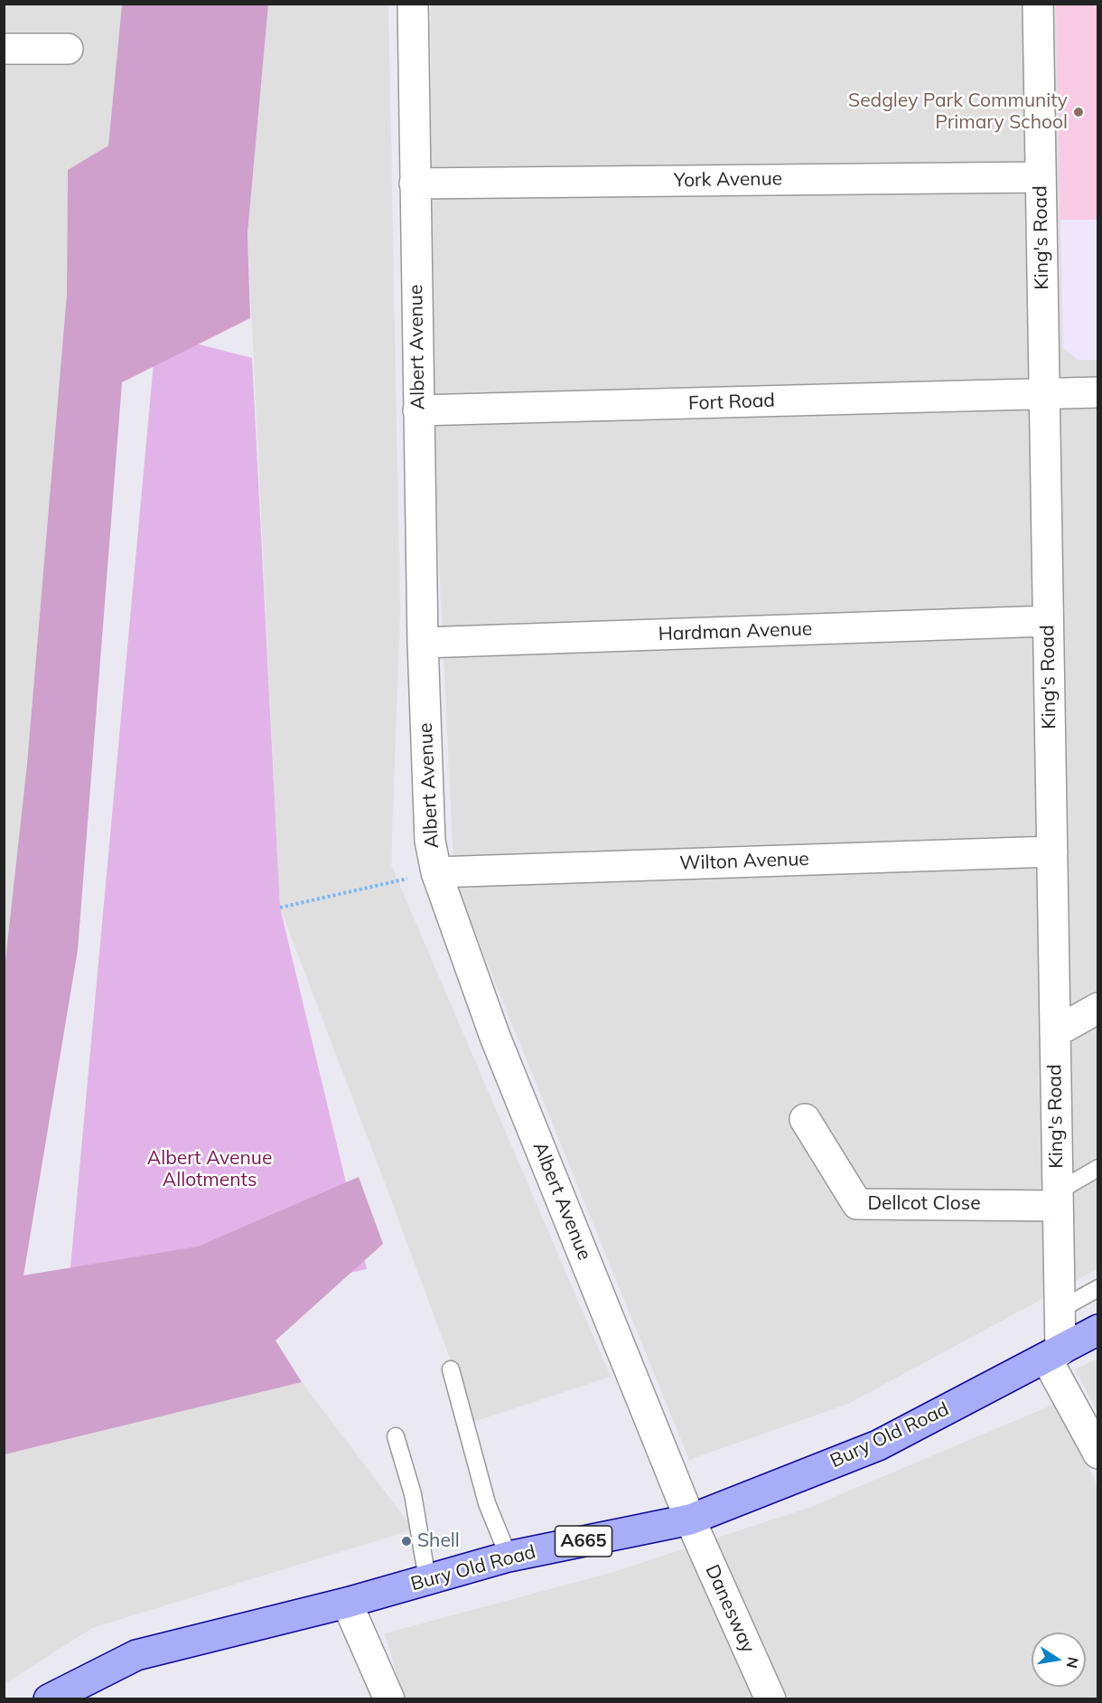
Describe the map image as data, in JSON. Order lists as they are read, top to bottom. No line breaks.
{"streets":{"main road":["Bury Old Road","A665"],"street":["York Avenue","King's Road","Albert Avenue","Fort Road","Hardman Avenue","Wilton Avenue","Dellcot Close","Danesway"]},"crossings":[["York Avenue","King's Road"],["York Avenue","Albert Avenue"],["King's Road","Fort Road"],["King's Road","Hardman Avenue"],["King's Road","Wilton Avenue"],["King's Road","Dellcot Close"],["King's Road","Bury Old Road"],["Albert Avenue","Fort Road"],["Albert Avenue","Hardman Avenue"],["Albert Avenue","Wilton Avenue"],["Albert Avenue","Bury Old Road"],["Albert Avenue","Danesway"],["Bury Old Road","Danesway"]],"parks":["Albert Avenue Allotments"],"places":["Sedgley Park Community Primary School","Shell"],"north":"right"}
